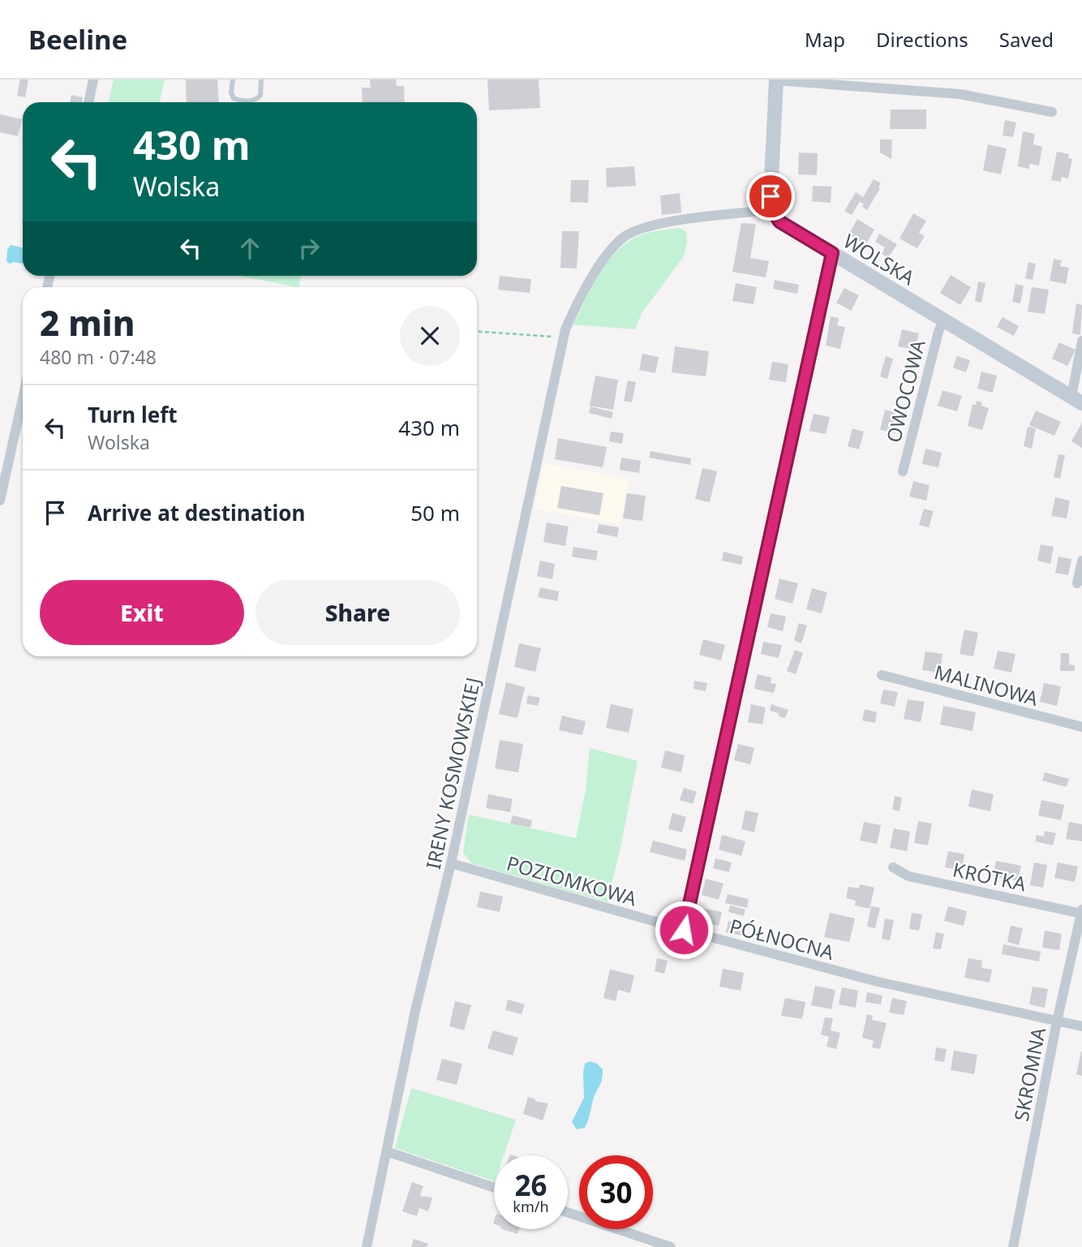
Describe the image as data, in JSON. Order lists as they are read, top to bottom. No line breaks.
{"streets":{"street":["WOLSKA","OWOCOWA","MALINOWA","IRENY KOSMOWSKIEJ","KRÓTKA","POZIOMKOWA","PÓŁNOCNA","SKROMNA"]},"crossings":[["WOLSKA","OWOCOWA"],["WOLSKA","IRENY KOSMOWSKIEJ"],["IRENY KOSMOWSKIEJ","POZIOMKOWA"],["KRÓTKA","SKROMNA"],["POZIOMKOWA","PÓŁNOCNA"],["PÓŁNOCNA","SKROMNA"]],"page":{"header":"Beeline","nav":["Map","Directions","Saved"],"turn":["430 m","Wolska"],"heading":["2 min","480 m · 07:48"],"list":[{"name":"Turn left","note":"Wolska","value":"430 m"},{"name":"Arrive at destination","value":"50 m"}],"buttons":["Exit","Share"],"speed":"26 km/h","limit":"30"}}
